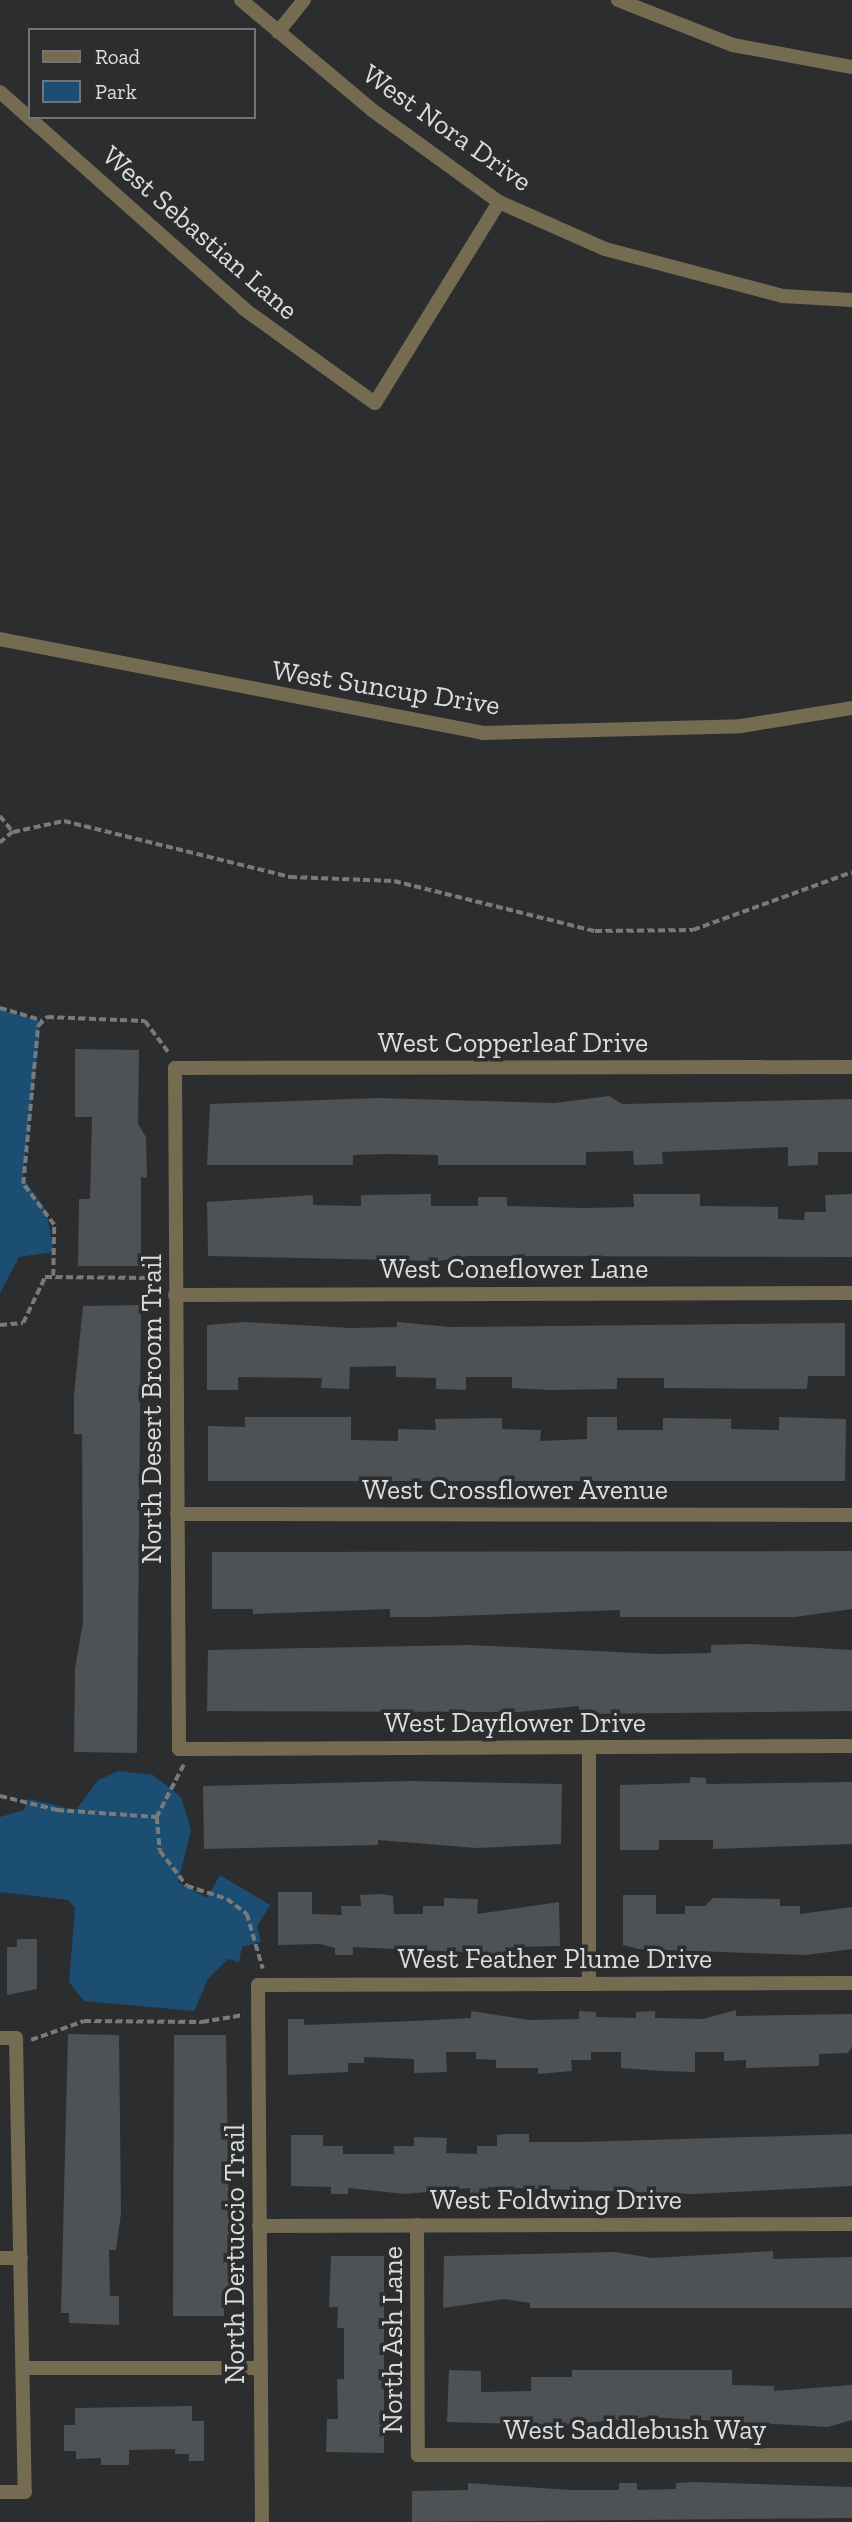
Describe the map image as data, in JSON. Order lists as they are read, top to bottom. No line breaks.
{"streets":{"street":["West Nora Drive","West Sebastian Lane","West Suncup Drive","West Copperleaf Drive","West Coneflower Lane","North Desert Broom Trail","West Crossflower Avenue","West Dayflower Drive","West Feather Plume Drive","West Foldwing Drive","North Dertuccio Trail","North Ash Lane","West Saddlebush Way"]},"crossings":[["West Nora Drive","West Sebastian Lane"],["West Copperleaf Drive","North Desert Broom Trail"],["West Coneflower Lane","North Desert Broom Trail"],["North Desert Broom Trail","West Crossflower Avenue"],["North Desert Broom Trail","West Dayflower Drive"],["West Feather Plume Drive","North Dertuccio Trail"],["West Foldwing Drive","North Dertuccio Trail"],["West Foldwing Drive","North Ash Lane"],["North Ash Lane","West Saddlebush Way"]],"legend":["Road","Park"]}
